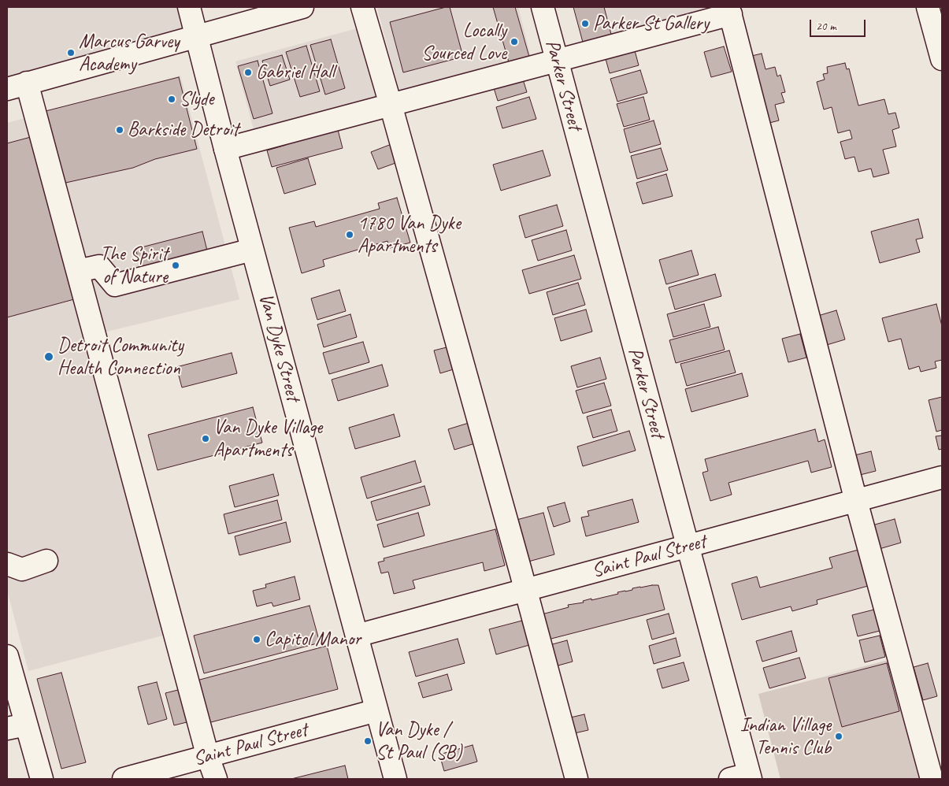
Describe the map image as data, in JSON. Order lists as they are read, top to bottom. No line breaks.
{"streets":{"street":["Parker Street","Van Dyke Street","Saint Paul Street"]},"crossings":[["Parker Street","Saint Paul Street"],["Van Dyke Street","Saint Paul Street"]],"places":["Parker St Gallery","Locally Sourced Love","Marcus Garvey Academy","Gabriel Hall","Slyde","Barkside Detroit","1780 Van Dyke Apartments","The Spirit of Nature","Detroit Community Health Connection","Van Dyke Village Apartments","Capitol Manor","Indian Village Tennis Club","Van Dyke / St Paul (SB)"],"scale_bar":"20 m"}
